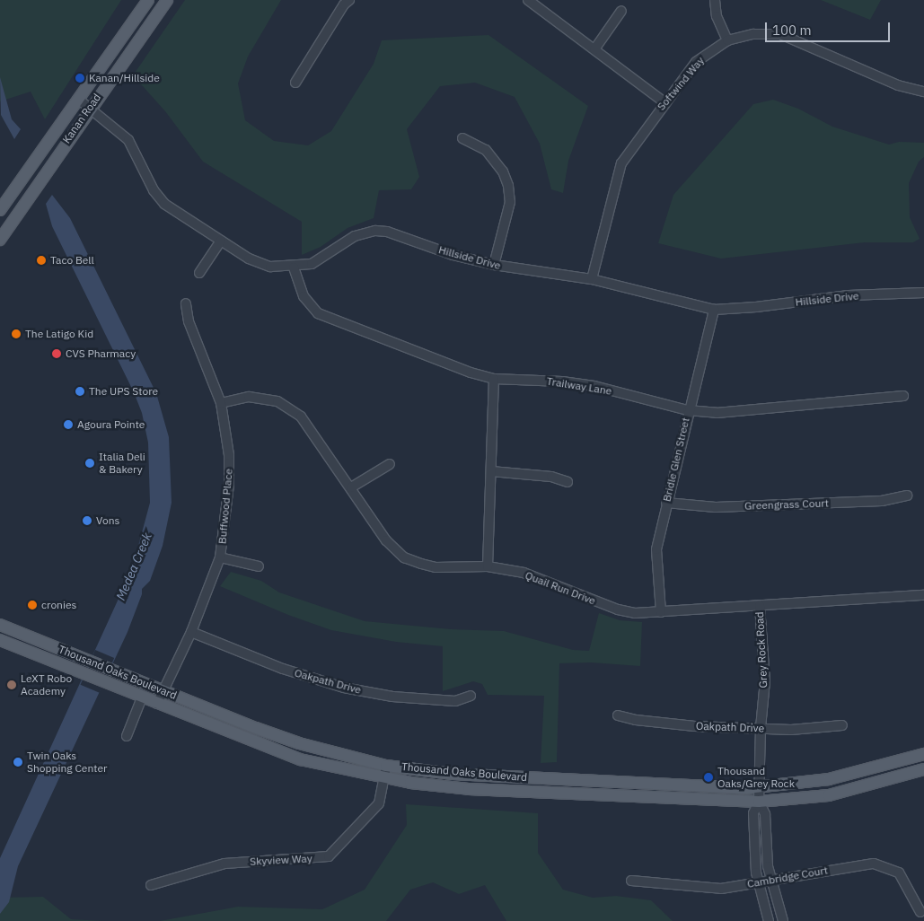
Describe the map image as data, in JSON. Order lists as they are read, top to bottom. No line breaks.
{"streets":{"main road":["Kanan Road","Thousand Oaks Boulevard"],"street":["Softwind Way","Hillside Drive","Trailway Lane","Bridle Glen Street","Greengrass Court","Buffwood Place","Quail Run Drive","Grey Rock Road","Oakpath Drive","Skyview Way","Cambridge Court"]},"crossings":[["Softwind Way","Hillside Drive"],["Kanan Road","Hillside Drive"],["Hillside Drive","Trailway Lane"],["Hillside Drive","Bridle Glen Street"],["Trailway Lane","Bridle Glen Street"],["Bridle Glen Street","Greengrass Court"],["Bridle Glen Street","Quail Run Drive"],["Buffwood Place","Quail Run Drive"],["Buffwood Place","Thousand Oaks Boulevard"],["Buffwood Place","Oakpath Drive"],["Quail Run Drive","Grey Rock Road"],["Grey Rock Road","Thousand Oaks Boulevard"],["Grey Rock Road","Oakpath Drive"],["Grey Rock Road","Cambridge Court"],["Thousand Oaks Boulevard","Skyview Way"]],"water":["Medea Creek"],"places":["Kanan/Hillside","Taco Bell","The Latigo Kid","CVS Pharmacy","The UPS Store","Agoura Pointe","Italia Deli & Bakery","Vons","cronies","LeXT Robo Academy","Twin Oaks Shopping Center","Thousand Oaks/Grey Rock"],"scale_bar":"100 m"}
